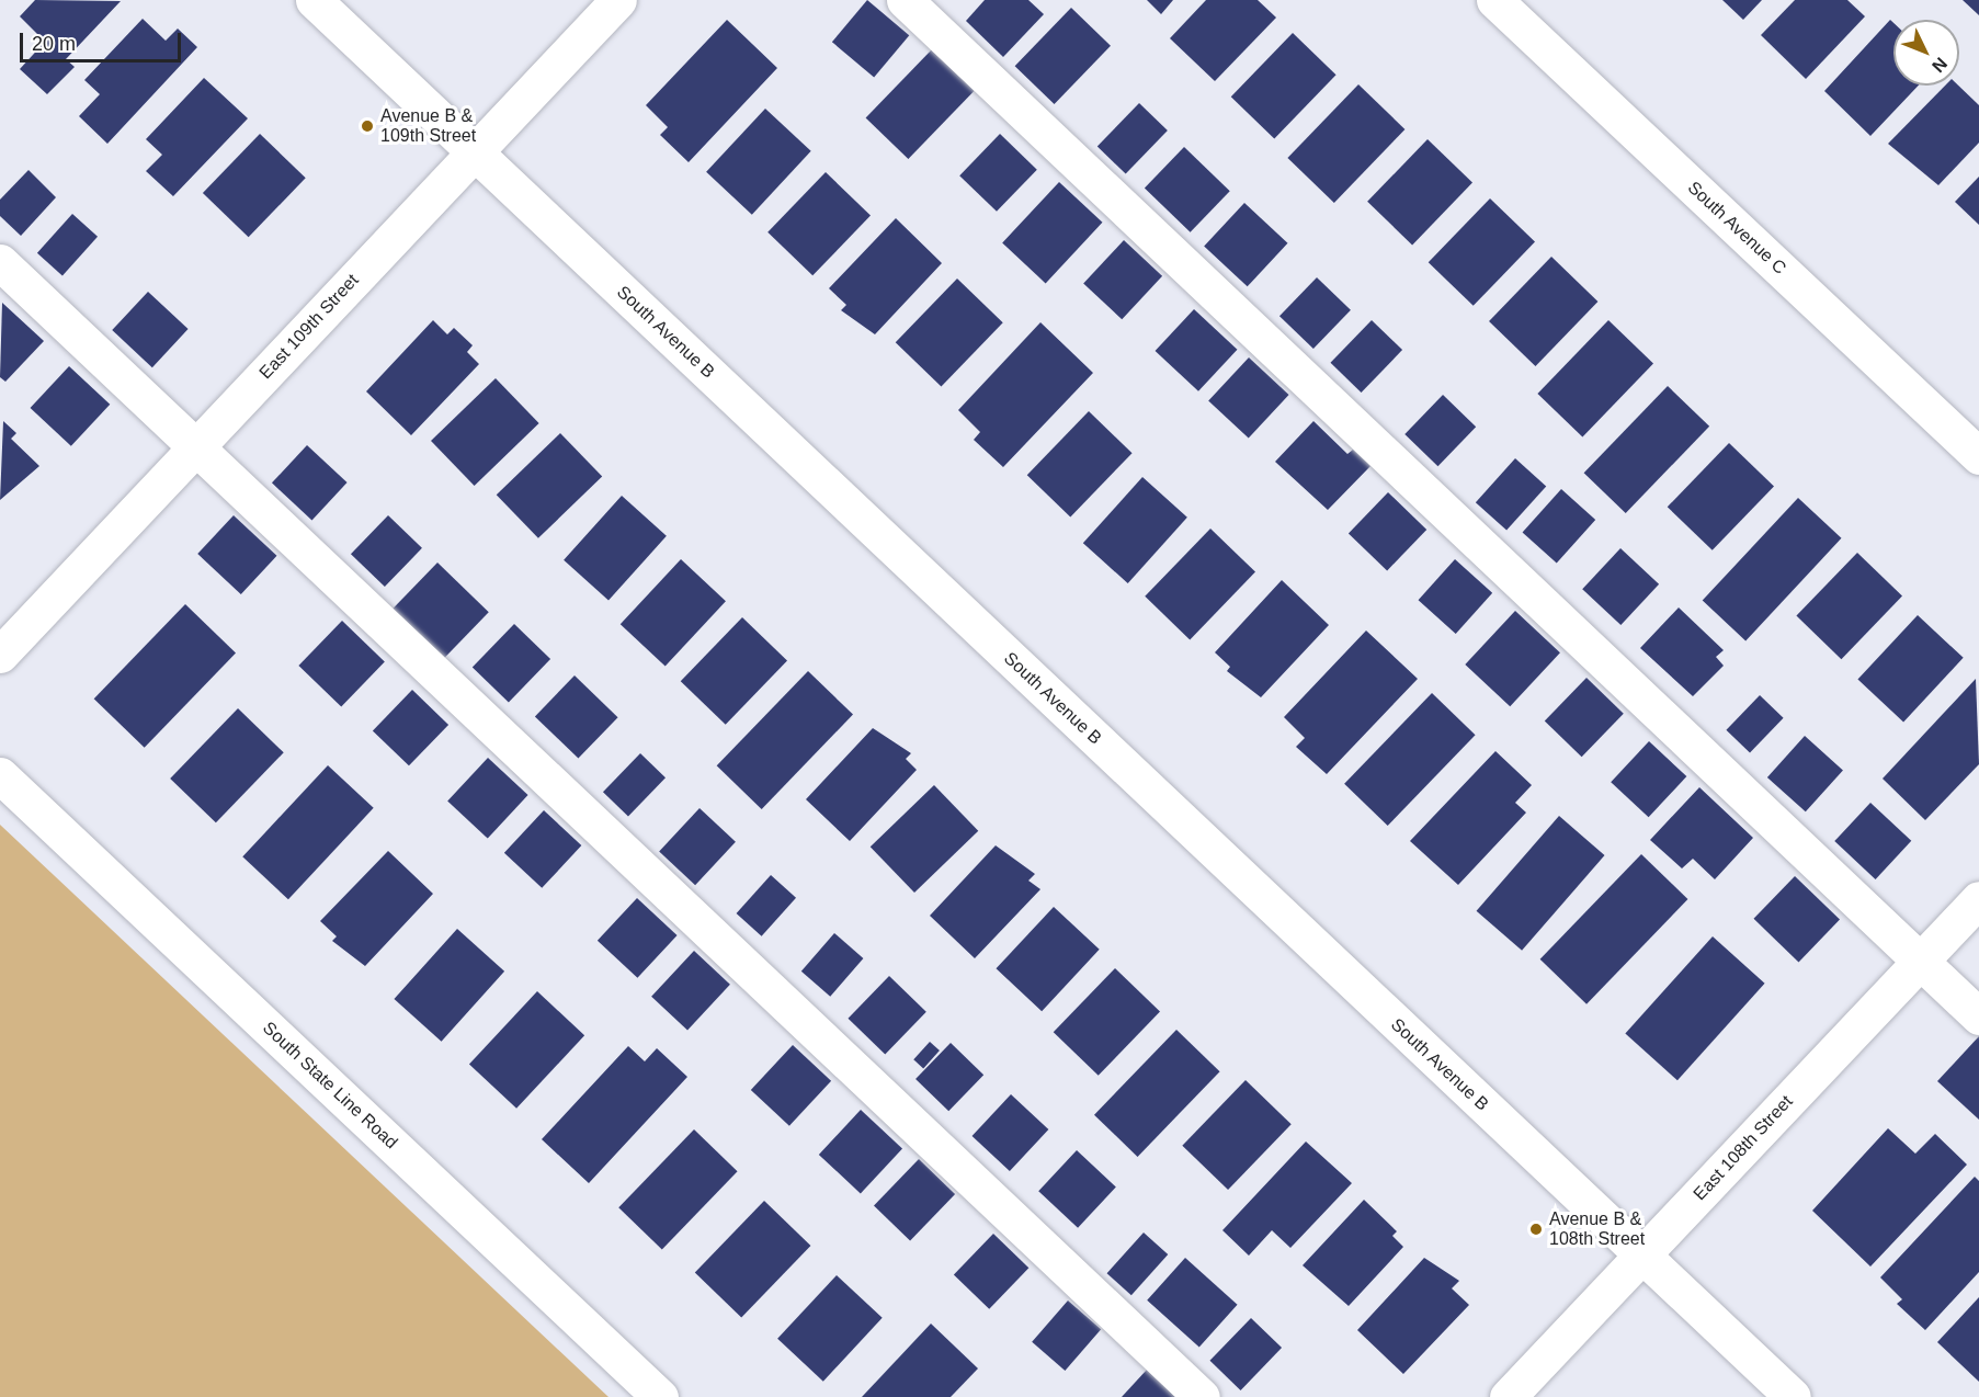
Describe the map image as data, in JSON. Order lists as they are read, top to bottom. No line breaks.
{"streets":{"street":["South Avenue C","East 109th Street","South Avenue B","South State Line Road","East 108th Street"]},"crossings":[["East 109th Street","South Avenue B"],["South Avenue B","East 108th Street"]],"places":["Avenue B & 109th Street","Avenue B & 108th Street"],"scale_bar":"20 m","north":"bottom right"}
